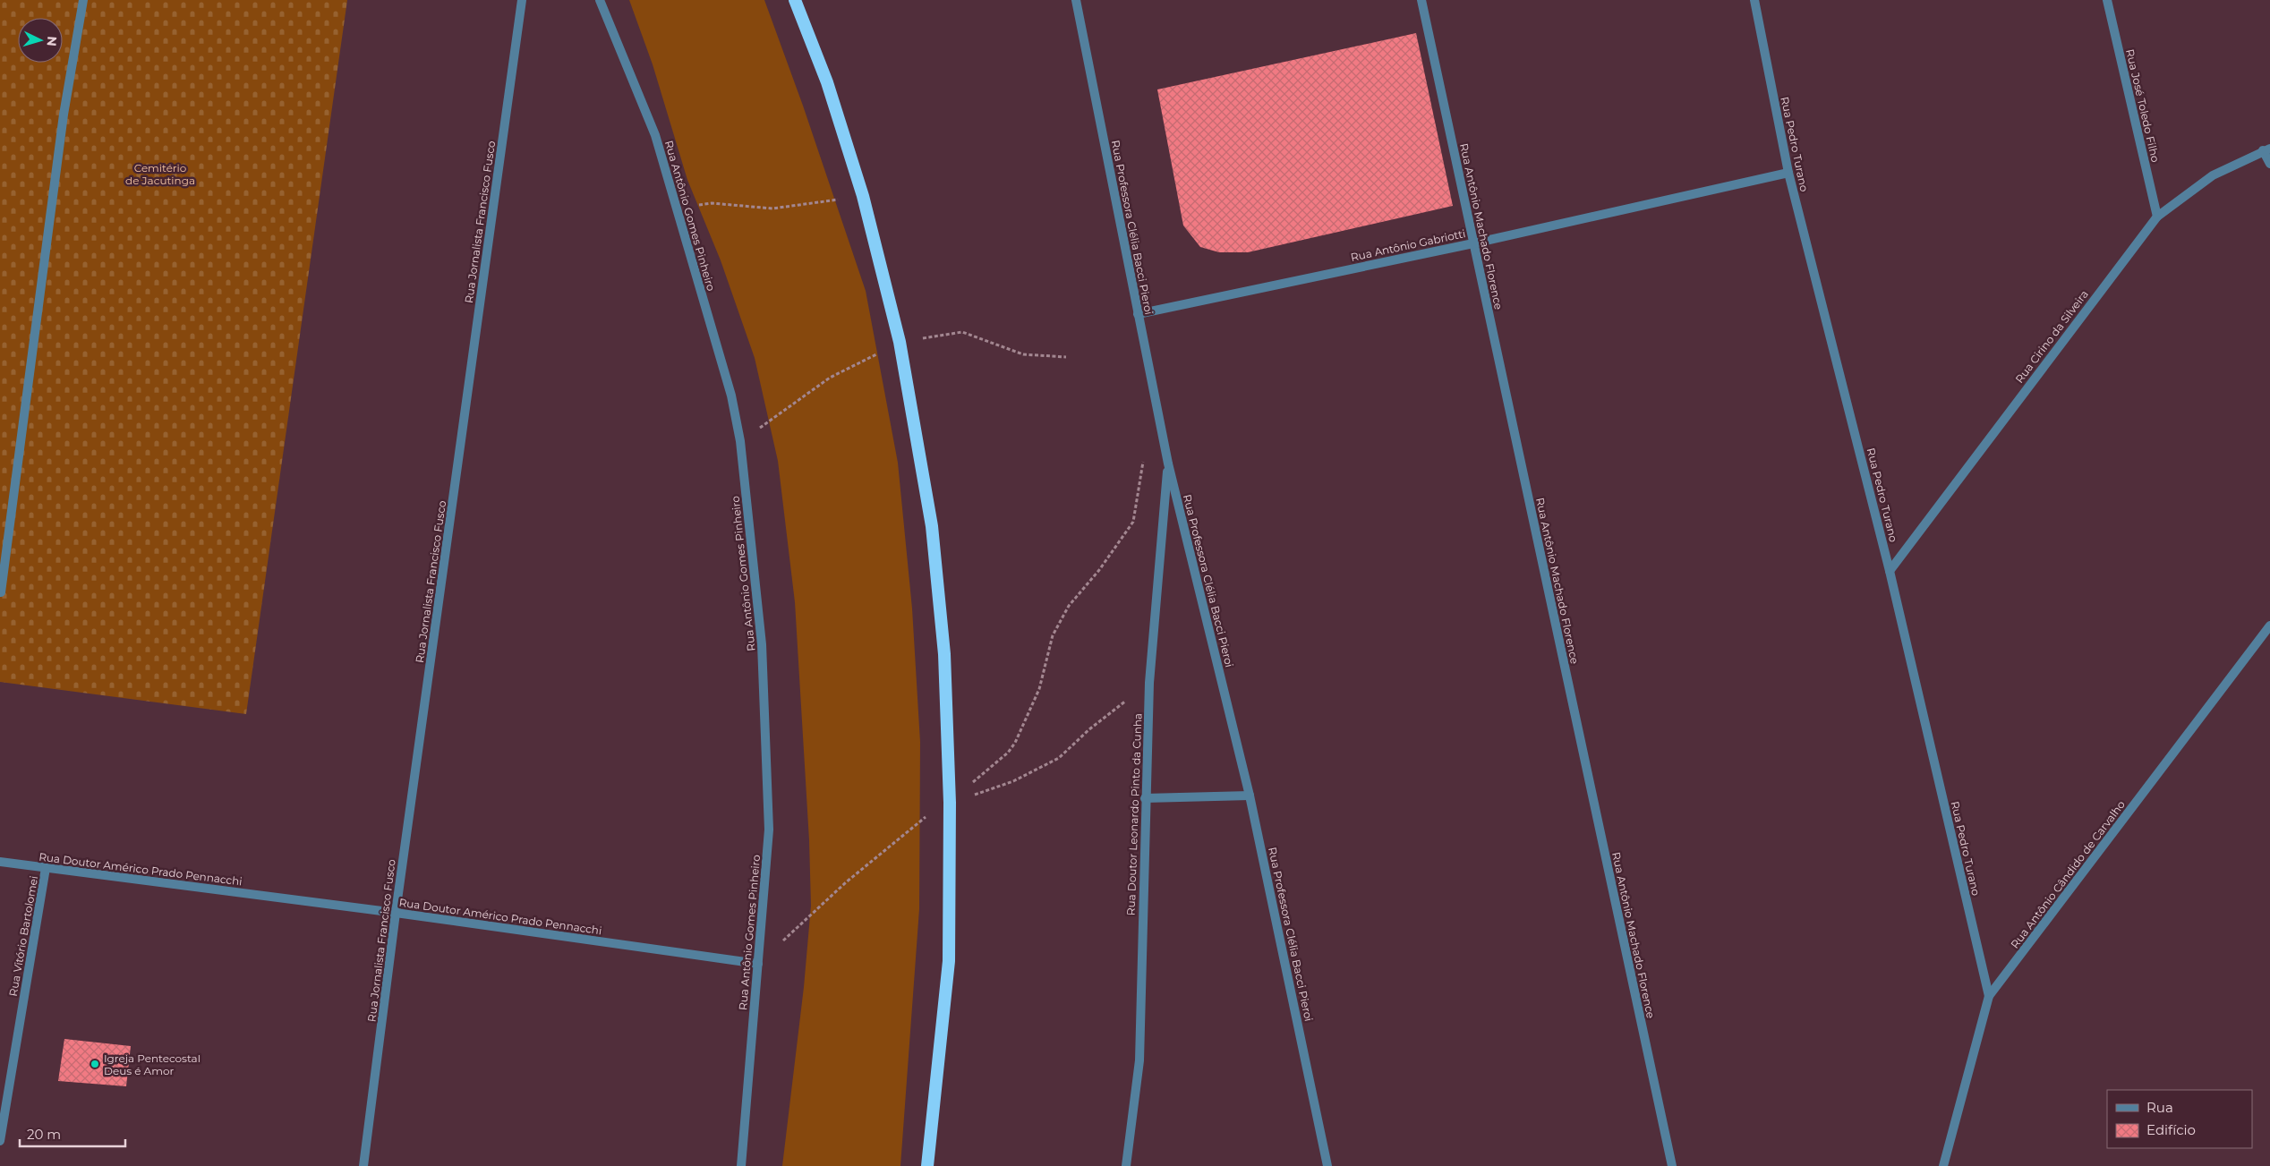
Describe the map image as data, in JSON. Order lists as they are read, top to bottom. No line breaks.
{"streets":{"street":["Rua José Toledo Filho","Rua Pedro Turano","Rua Antônio Gomes Pinheiro","Rua Jornalista Francisco Fusco","Rua Antônio Machado Florence","Rua Professora Clélia Bacci Pieroi","Rua Antônio Gabriotti","Rua Cirino da Silveira","Rua Doutor Leonardo Pinto da Cunha","Rua Doutor Américo Prado Pennacchi","Rua Antônio Cândido de Carvalho","Rua Vitório Bartolomei"]},"crossings":[["Rua José Toledo Filho","Rua Cirino da Silveira"],["Rua Pedro Turano","Rua Antônio Gabriotti"],["Rua Pedro Turano","Rua Cirino da Silveira"],["Rua Pedro Turano","Rua Antônio Cândido de Carvalho"],["Rua Antônio Gomes Pinheiro","Rua Doutor Américo Prado Pennacchi"],["Rua Jornalista Francisco Fusco","Rua Doutor Américo Prado Pennacchi"],["Rua Antônio Machado Florence","Rua Antônio Gabriotti"],["Rua Professora Clélia Bacci Pieroi","Rua Antônio Gabriotti"],["Rua Professora Clélia Bacci Pieroi","Rua Doutor Leonardo Pinto da Cunha"],["Rua Doutor Américo Prado Pennacchi","Rua Vitório Bartolomei"]],"parks":["Cemitério de Jacutinga"],"places":["Igreja Pentecostal Deus é Amor"],"legend":["Rua","Edifício"],"scale_bar":"20 m","north":"right"}
